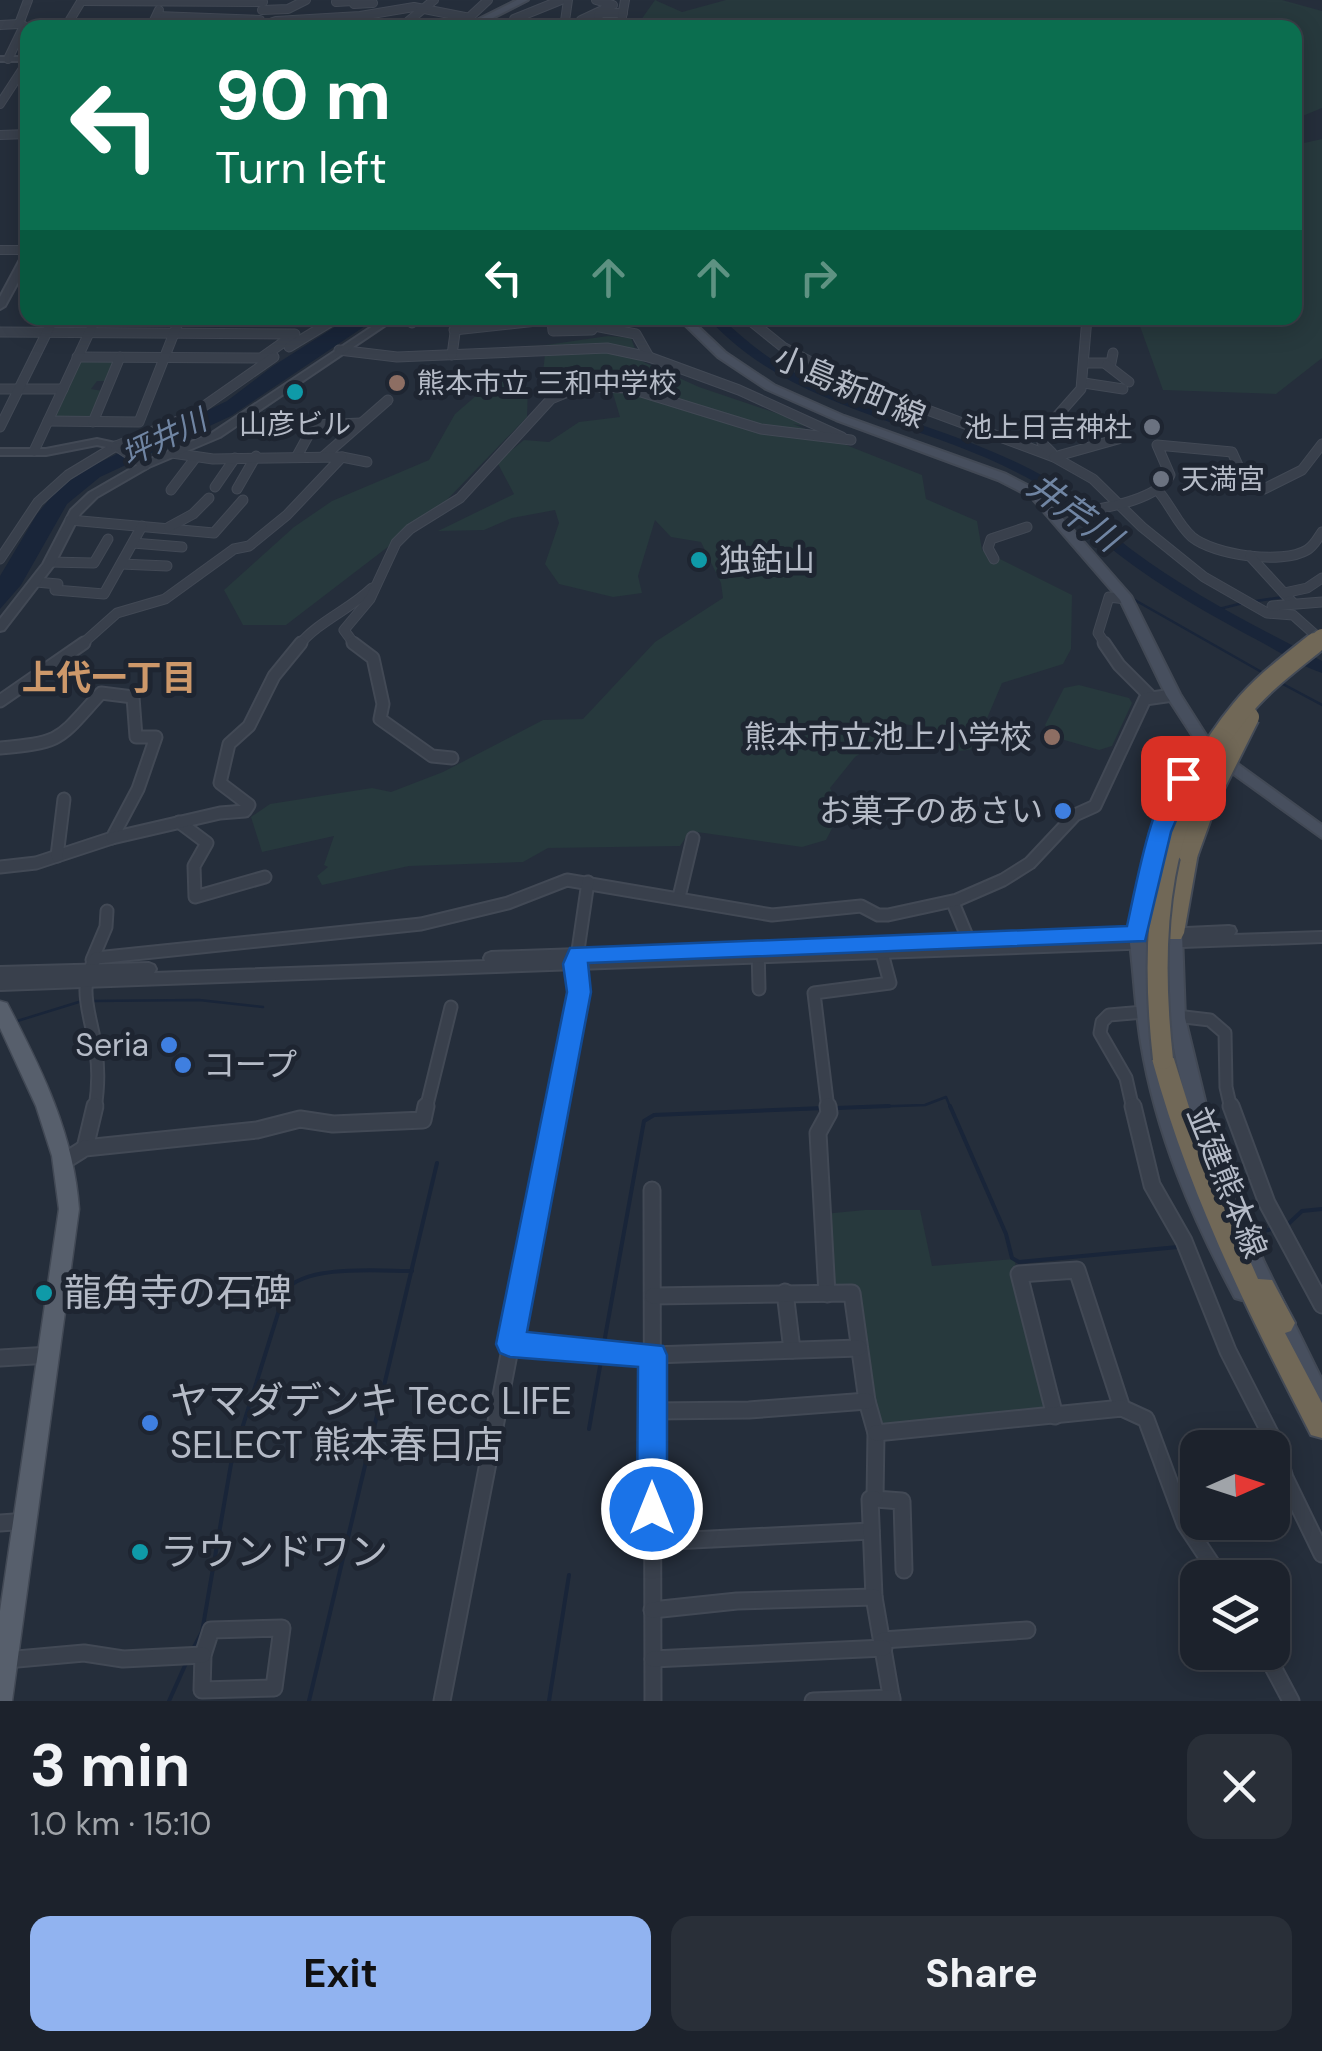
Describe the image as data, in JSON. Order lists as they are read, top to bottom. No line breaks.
{"streets":{"main road":["小島新町線","並建熊本線"]},"districts":["上代一丁目"],"water":["坪井川","井芹川"],"places":["熊本市立 三和中学校","山彦ビル","池上日吉神社","天満宮","独鈷山","熊本市立池上小学校","お菓子のあさい","Seria","コープ","龍角寺の石碑","ヤマダデンキ Tecc LIFE SELECT 熊本春日店","ラウンドワン"],"north":"right","page":{"turn":["90 m","Turn left"],"heading":["3 min","1.0 km · 15:10"],"buttons":["Exit","Share"]}}
